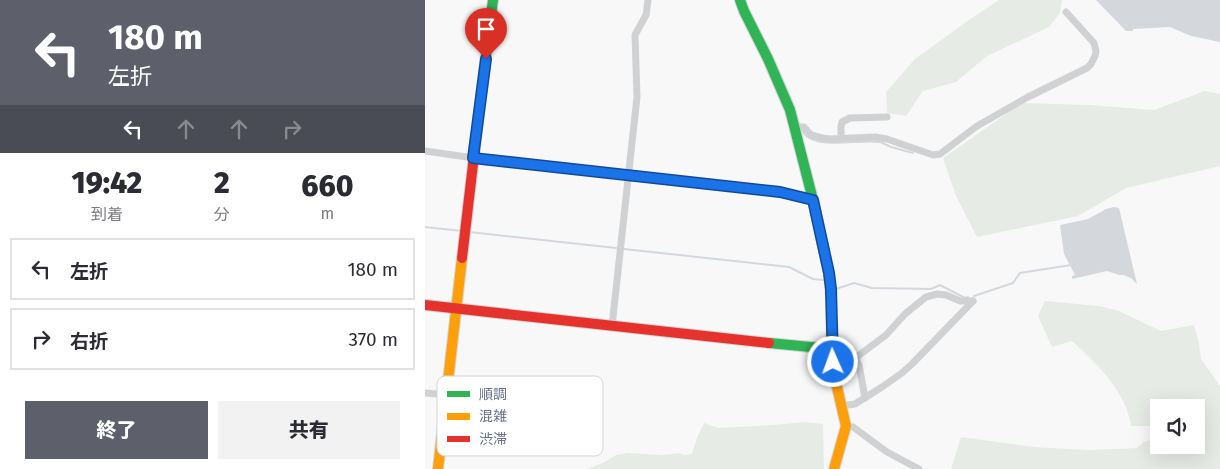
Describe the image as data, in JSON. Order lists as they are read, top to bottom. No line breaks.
{"legend":["順調","混雑","渋滞"],"page":{"turn":["180 m","左折"],"eta":["19:42","到着","2","分","660","m"],"list":[{"name":"左折","value":"180 m"},{"name":"右折","value":"370 m"}],"buttons":["終了","共有"]}}
